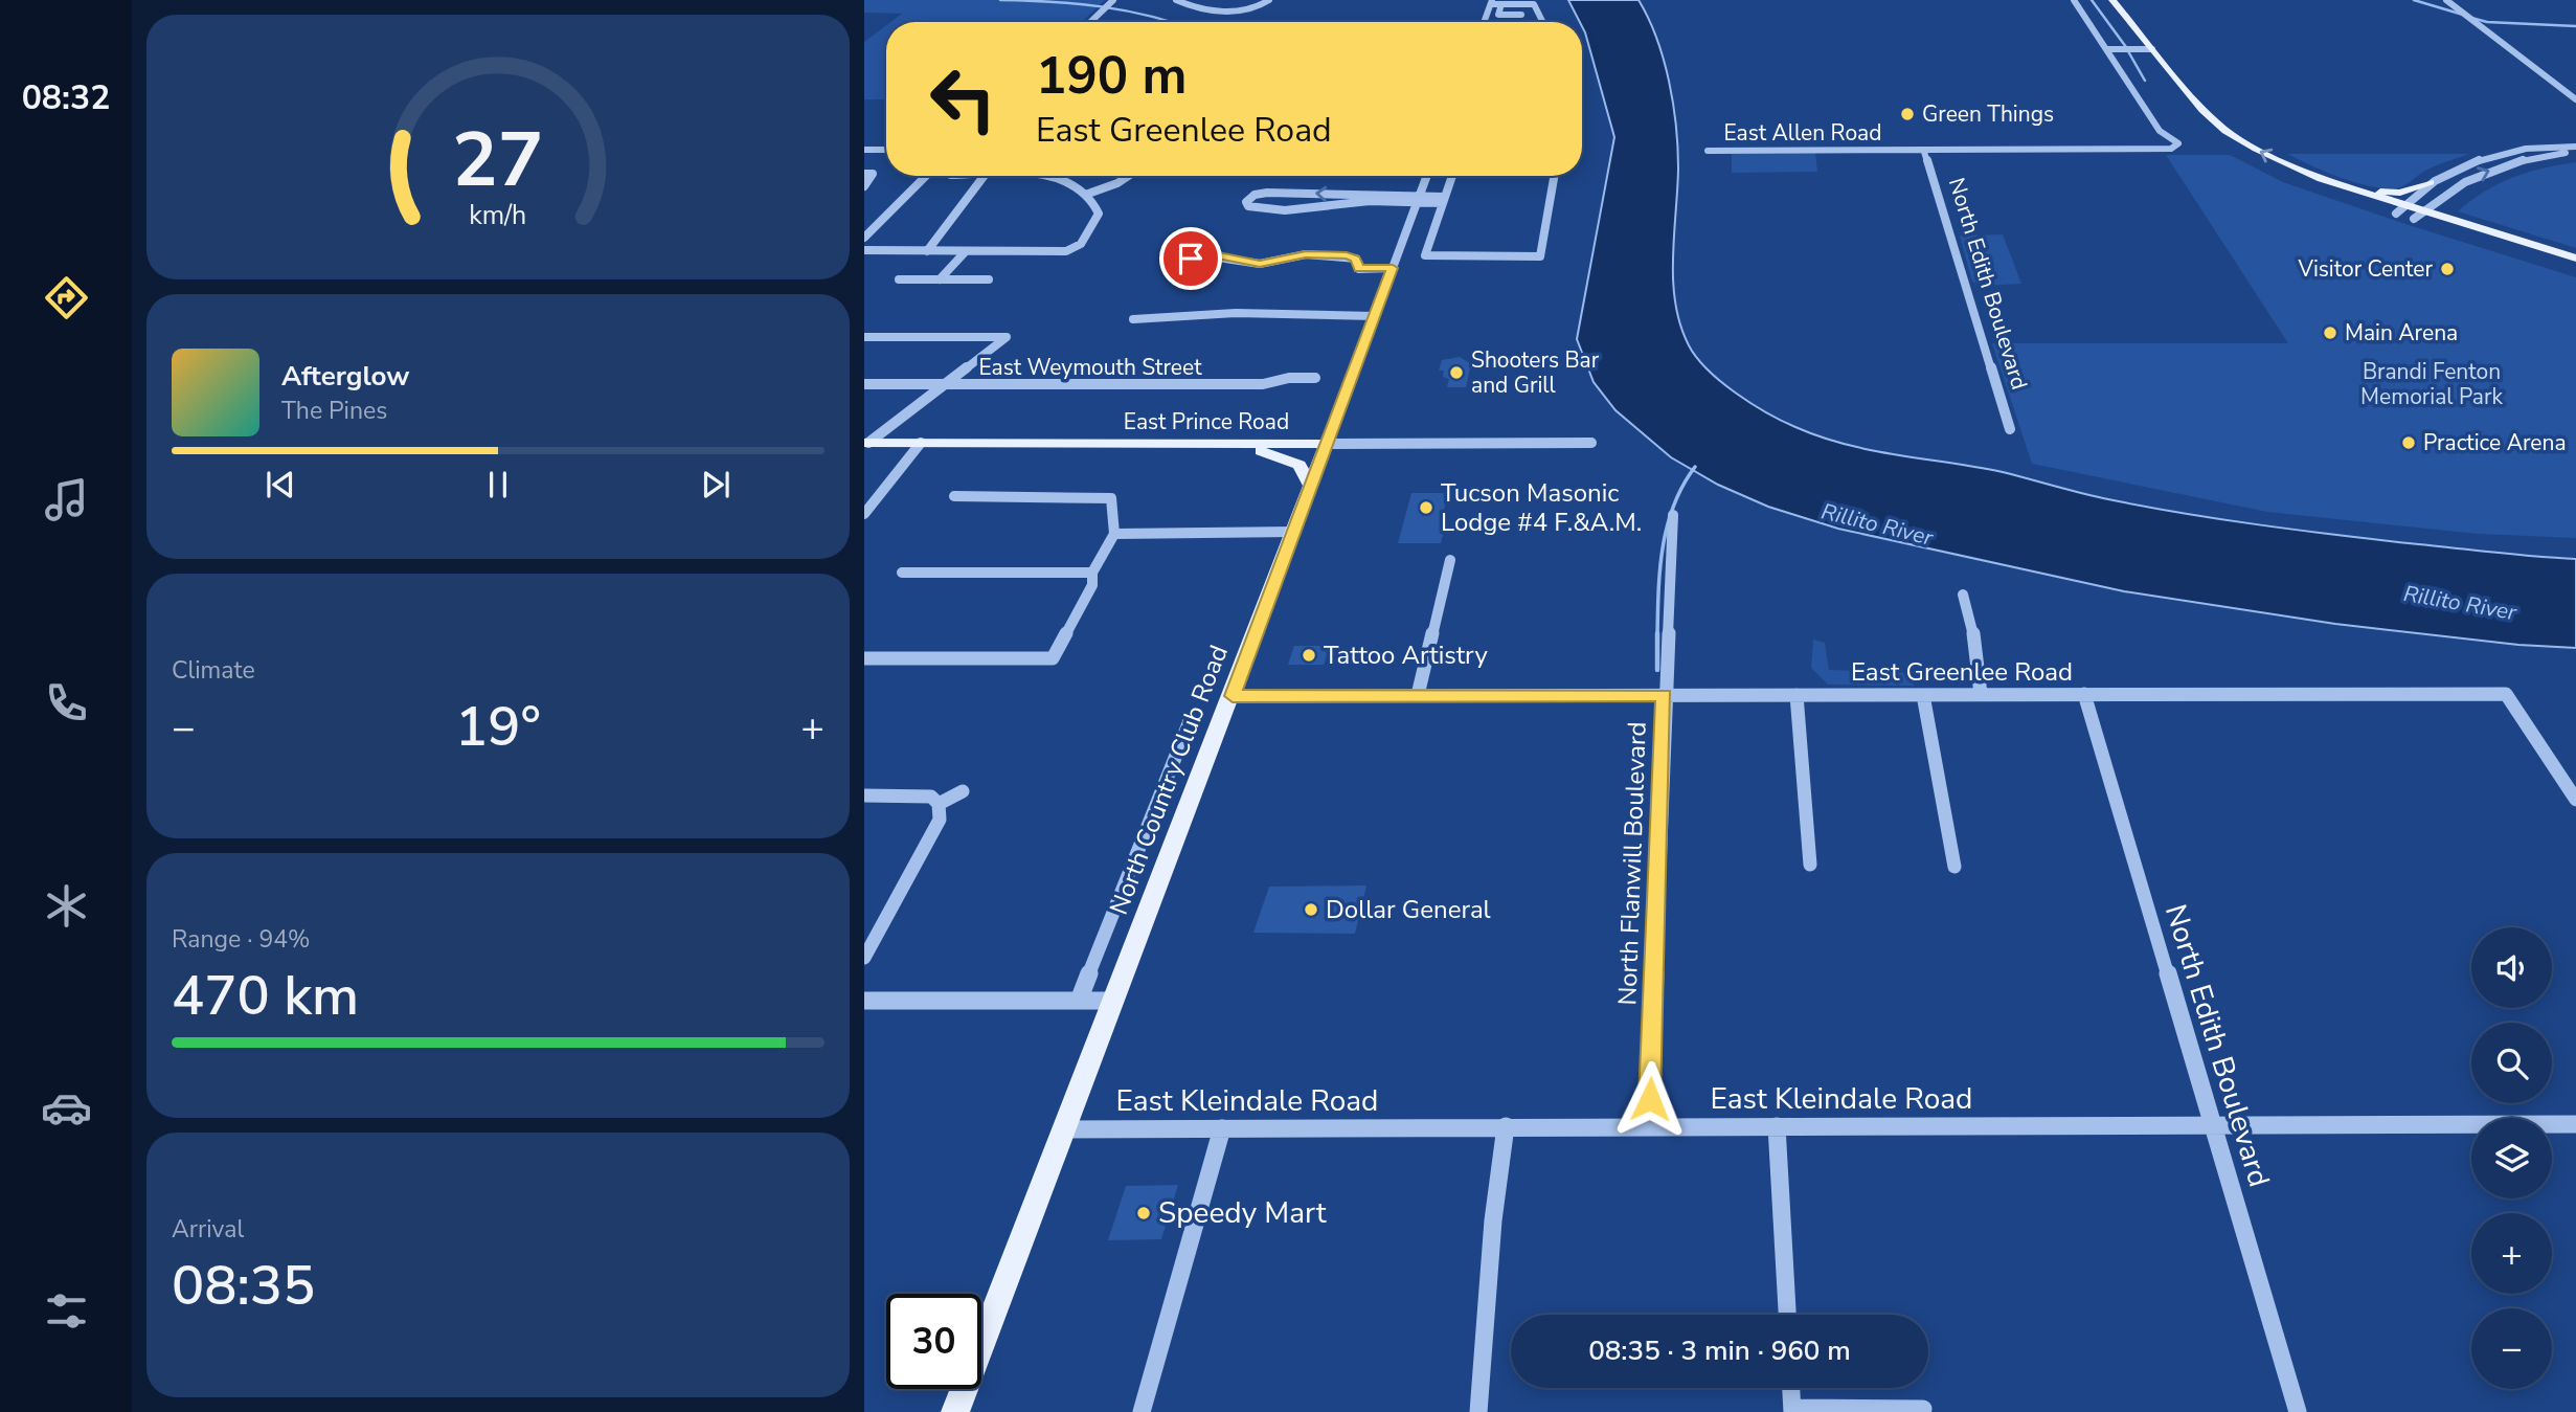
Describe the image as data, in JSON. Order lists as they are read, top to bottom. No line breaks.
{"streets":{"main road":["East Prince Road","North Country Club Road"],"street":["East Allen Road","North Edith Boulevard","East Weymouth Street","East Greenlee Road","North Flanwill Boulevard","East Kleindale Road"]},"crossings":[["East Allen Road","North Edith Boulevard"],["North Edith Boulevard","East Greenlee Road"],["North Edith Boulevard","East Kleindale Road"],["East Prince Road","North Country Club Road"],["East Greenlee Road","North Country Club Road"],["East Greenlee Road","North Flanwill Boulevard"],["North Country Club Road","East Kleindale Road"],["North Flanwill Boulevard","East Kleindale Road"]],"water":["Rillito River"],"parks":["Brandi Fenton Memorial Park"],"places":["Green Things","Visitor Center","Main Arena","Shooters Bar and Grill","Practice Arena","Tucson Masonic Lodge #4 F.&A.M.","Tattoo Artistry","Dollar General","Speedy Mart"],"page":{"tabs":"08:32","turn":["190 m","East Greenlee Road"],"song":["Afterglow","The Pines"],"tile":["Climate",["Range · 94%","470 km"],["Arrival","08:35"]],"heat":["−","19°","+"],"map_buttons":["+","−"],"limit":"30","trip":"08:35 · 3 min · 960 m","gauge":["27","km/h"]}}
